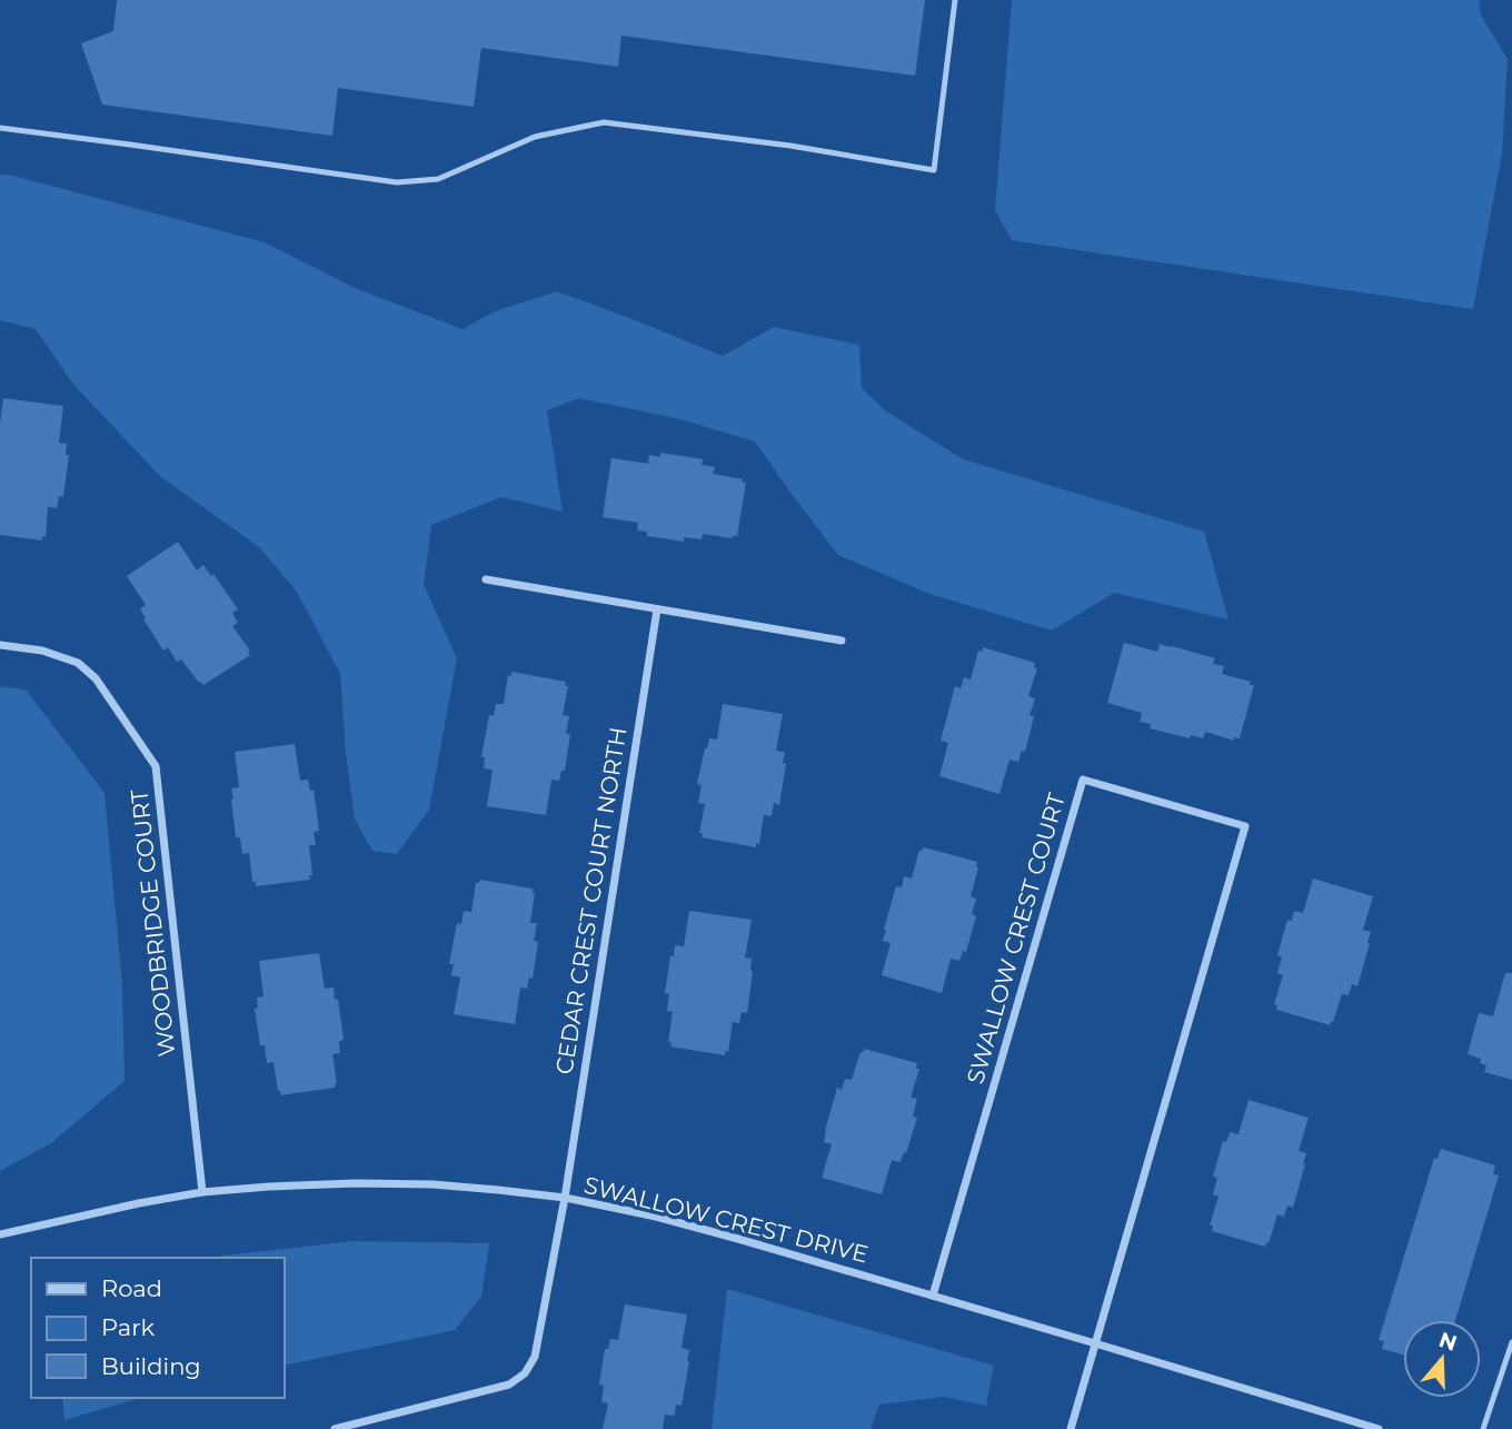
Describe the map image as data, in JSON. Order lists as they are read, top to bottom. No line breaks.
{"streets":{"street":["CEDAR CREST COURT NORTH","WOODBRIDGE COURT","SWALLOW CREST COURT","SWALLOW CREST DRIVE"]},"crossings":[["CEDAR CREST COURT NORTH","SWALLOW CREST DRIVE"],["WOODBRIDGE COURT","SWALLOW CREST DRIVE"],["SWALLOW CREST COURT","SWALLOW CREST DRIVE"]],"legend":["Road","Park","Building"],"north":"top"}
